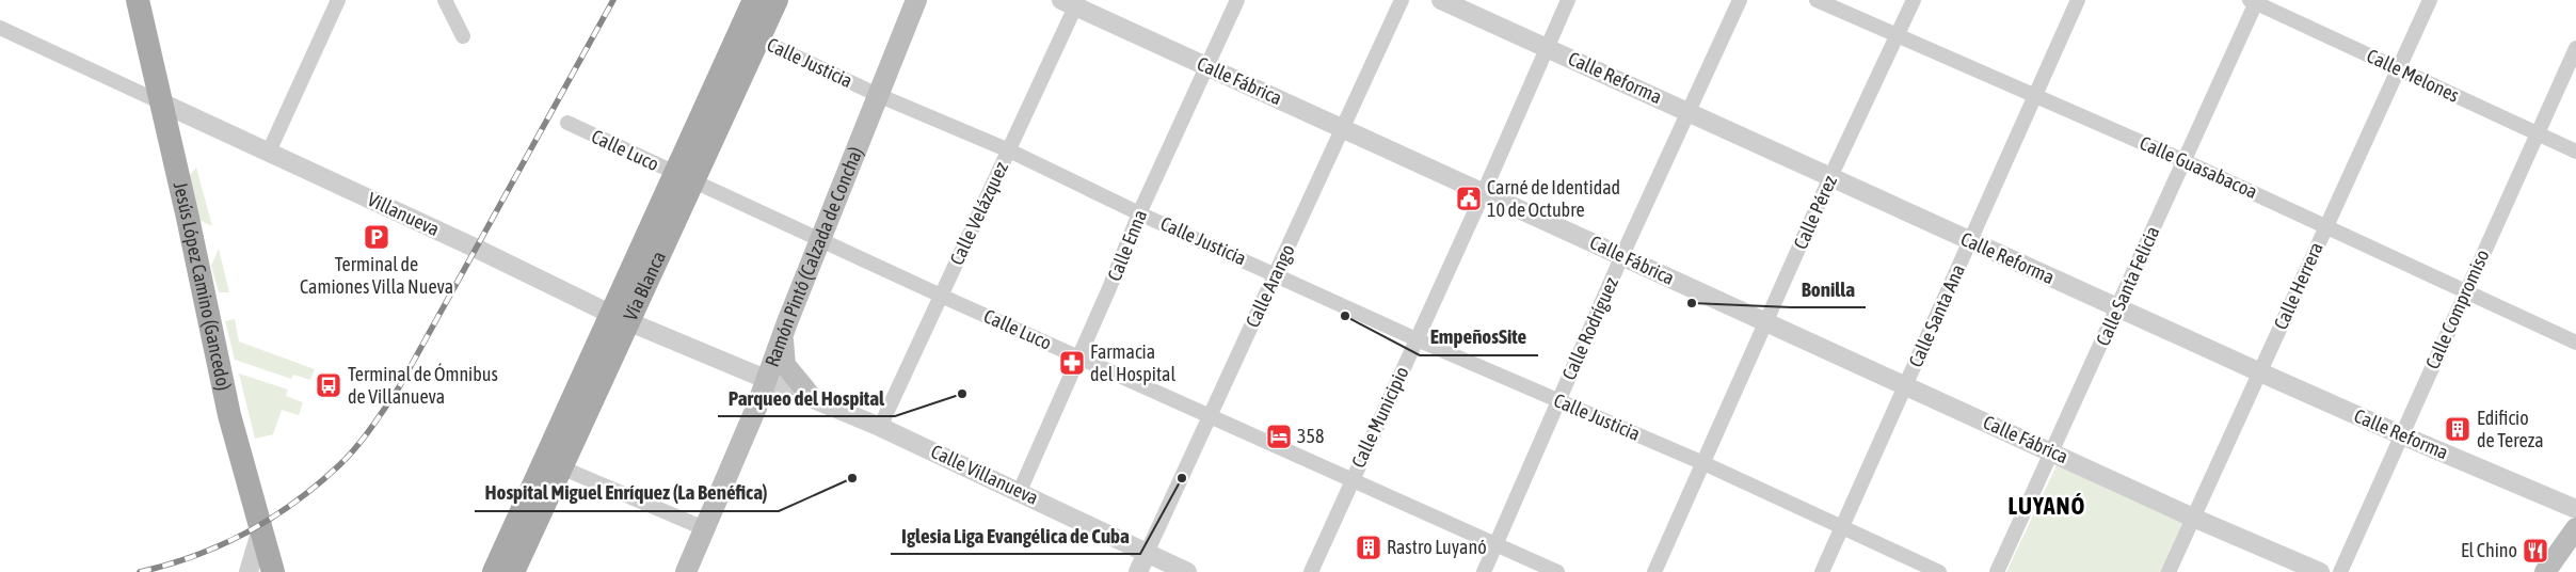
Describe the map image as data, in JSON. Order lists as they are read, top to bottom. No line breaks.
{"streets":{"main road":["Ramón Pintó (Calzada de Concha)","Vía Blanca","Jesús López Camino (Gancedo)"],"street":["Calle Justicia","Calle Melones","Calle Reforma","Calle Fábrica","Calle Luco","Calle Guasabacoa","Calle Pérez","Calle Velázquez","Villanueva","Calle Enna","Calle Arango","Calle Santa Felicia","Calle Herrera","Calle Compromiso","Calle Santa Ana","Calle Rodríguez","Calle Municipio","Calle Villanueva"]},"crossings":[["Calle Justicia","Calle Pérez"],["Calle Justicia","Calle Velázquez"],["Calle Justicia","Calle Enna"],["Calle Justicia","Ramón Pintó (Calzada de Concha)"],["Calle Justicia","Vía Blanca"],["Calle Justicia","Calle Arango"],["Calle Justicia","Calle Santa Ana"],["Calle Justicia","Calle Rodríguez"],["Calle Justicia","Calle Municipio"],["Calle Melones","Calle Santa Felicia"],["Calle Melones","Calle Herrera"],["Calle Melones","Calle Compromiso"],["Calle Reforma","Calle Pérez"],["Calle Reforma","Calle Santa Felicia"],["Calle Reforma","Calle Herrera"],["Calle Reforma","Calle Compromiso"],["Calle Reforma","Calle Santa Ana"],["Calle Reforma","Calle Rodríguez"],["Calle Reforma","Calle Municipio"],["Calle Fábrica","Calle Pérez"],["Calle Fábrica","Calle Velázquez"],["Calle Fábrica","Calle Enna"],["Calle Fábrica","Calle Arango"],["Calle Fábrica","Calle Santa Felicia"],["Calle Fábrica","Calle Herrera"],["Calle Fábrica","Calle Santa Ana"],["Calle Fábrica","Calle Rodríguez"],["Calle Fábrica","Calle Municipio"],["Calle Luco","Calle Velázquez"],["Calle Luco","Calle Enna"],["Calle Luco","Ramón Pintó (Calzada de Concha)"],["Calle Luco","Vía Blanca"],["Calle Luco","Calle Arango"],["Calle Luco","Calle Rodríguez"],["Calle Luco","Calle Municipio"],["Calle Guasabacoa","Calle Pérez"],["Calle Guasabacoa","Calle Santa Felicia"],["Calle Guasabacoa","Calle Herrera"],["Calle Guasabacoa","Calle Compromiso"],["Calle Guasabacoa","Calle Santa Ana"],["Calle Velázquez","Calle Villanueva"],["Villanueva","Ramón Pintó (Calzada de Concha)"],["Villanueva","Vía Blanca"],["Villanueva","Jesús López Camino (Gancedo)"],["Villanueva","Calle Villanueva"],["Calle Enna","Calle Villanueva"],["Calle Arango","Calle Villanueva"]],"districts":["LUYANÓ"],"places":{"public building":["Carné de Identidad 10 de Octubre"],"parking":["Terminal de Camiones Villa Nueva"],"other":["Bonilla","EmpeñosSite","Parqueo del Hospital","Hospital Miguel Enríquez (La Benéfica)","Iglesia Liga Evangélica de Cuba"],"pharmacy":["Farmacia del Hospital"],"bus stop":["Terminal de Ómnibus de Villanueva"],"building":["Edificio de Tereza","Rastro Luyanó"],"hotel":["358"],"restaurant":["El Chino"]}}
